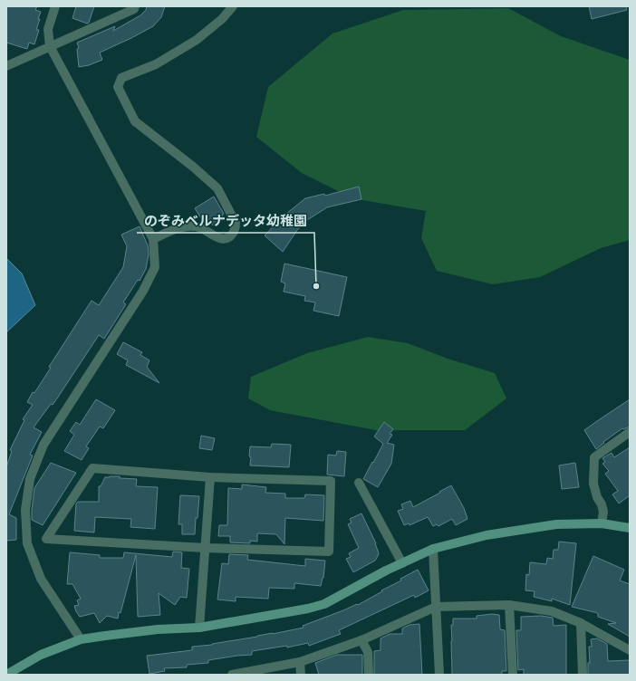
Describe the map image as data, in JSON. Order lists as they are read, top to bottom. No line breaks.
{"places":["のぞみベルナデッタ幼稚園"]}
